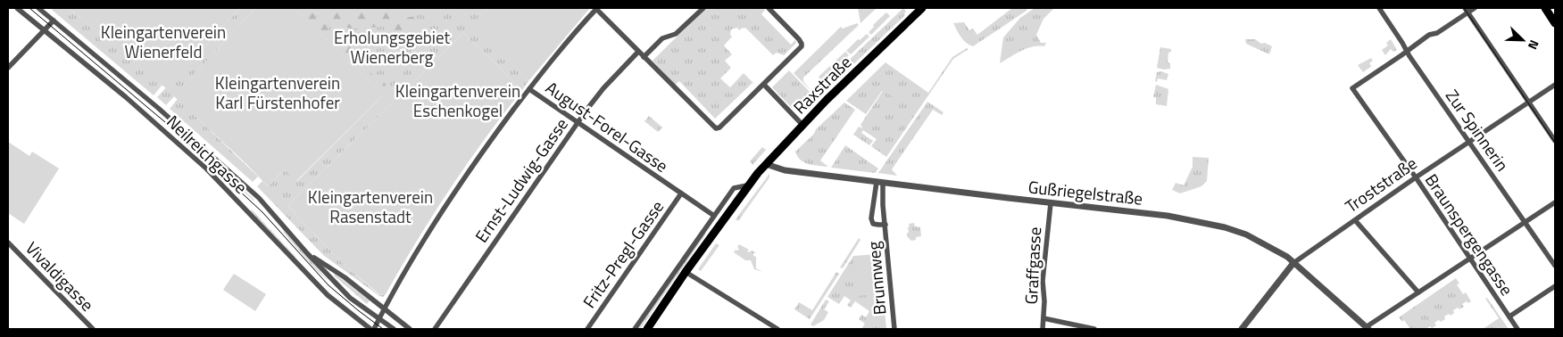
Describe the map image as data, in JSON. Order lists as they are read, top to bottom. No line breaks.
{"streets":{"main road":["Raxstraße"],"street":["August-Forel-Gasse","Zur Spinnerin","Neilreichgasse","Ernst-Ludwig-Gasse","Troststraße","Gußriegelstraße","Braunspergengasse","Fritz-Pregl-Gasse","Graffgasse","Vivaldigasse","Brunnweg"]},"crossings":[["Raxstraße","August-Forel-Gasse"],["Raxstraße","Gußriegelstraße"],["August-Forel-Gasse","Ernst-Ludwig-Gasse"],["August-Forel-Gasse","Fritz-Pregl-Gasse"],["Zur Spinnerin","Troststraße"],["Zur Spinnerin","Braunspergengasse"],["Troststraße","Gußriegelstraße"],["Troststraße","Braunspergengasse"],["Gußriegelstraße","Graffgasse"],["Gußriegelstraße","Brunnweg"]],"parks":["Kleingartenverein Wienerfeld","Erholungsgebiet Wienerberg","Kleingartenverein Karl Fürstenhofer","Kleingartenverein Eschenkogel","Kleingartenverein Rasenstadt"],"north":"bottom right"}
